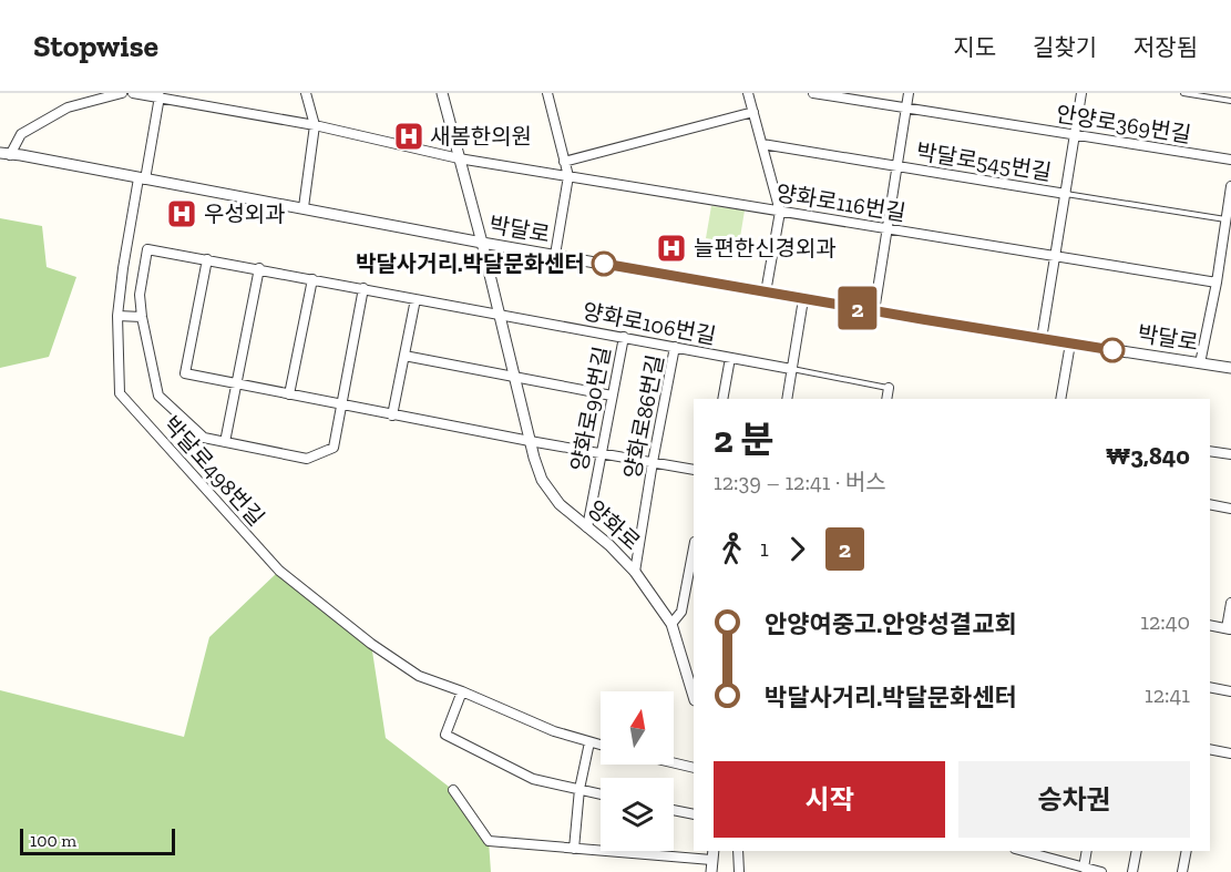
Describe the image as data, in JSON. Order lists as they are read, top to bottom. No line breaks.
{"streets":{"street":["안양로369번길","박달로545번길","양화로116번길","박달로","양화로106번길","양화로90번길","양화로86번길","박달로498번길","양화로"]},"crossings":[["안양로369번길","박달로545번길"],["박달로545번길","양화로116번길"],["박달로545번길","박달로"],["양화로116번길","박달로498번길"],["양화로116번길","양화로"],["박달로","박달로498번길"],["박달로","양화로"],["양화로106번길","양화로90번길"],["양화로106번길","양화로86번길"],["양화로106번길","양화로"],["양화로90번길","양화로"],["양화로86번길","양화로"]],"places":{"hospital":["새봄한의원","우성외과","늘편한신경외과"],"other":["박달사거리.박달문화센터"]},"lines":["bus line 2"],"scale_bar":"100 m","north":"top","page":{"header":"Stopwise","nav":["지도","길찾기","저장됨"],"on_map":"2","heading":["2 분","12:39 – 12:41 · 버스","₩3,840"],"legs":["1","2"],"list":[{"name":"안양여중고.안양성결교회","value":"12:40"},{"name":"박달사거리.박달문화센터","value":"12:41"}],"buttons":["시작","승차권"],"scale":"100 m"}}
